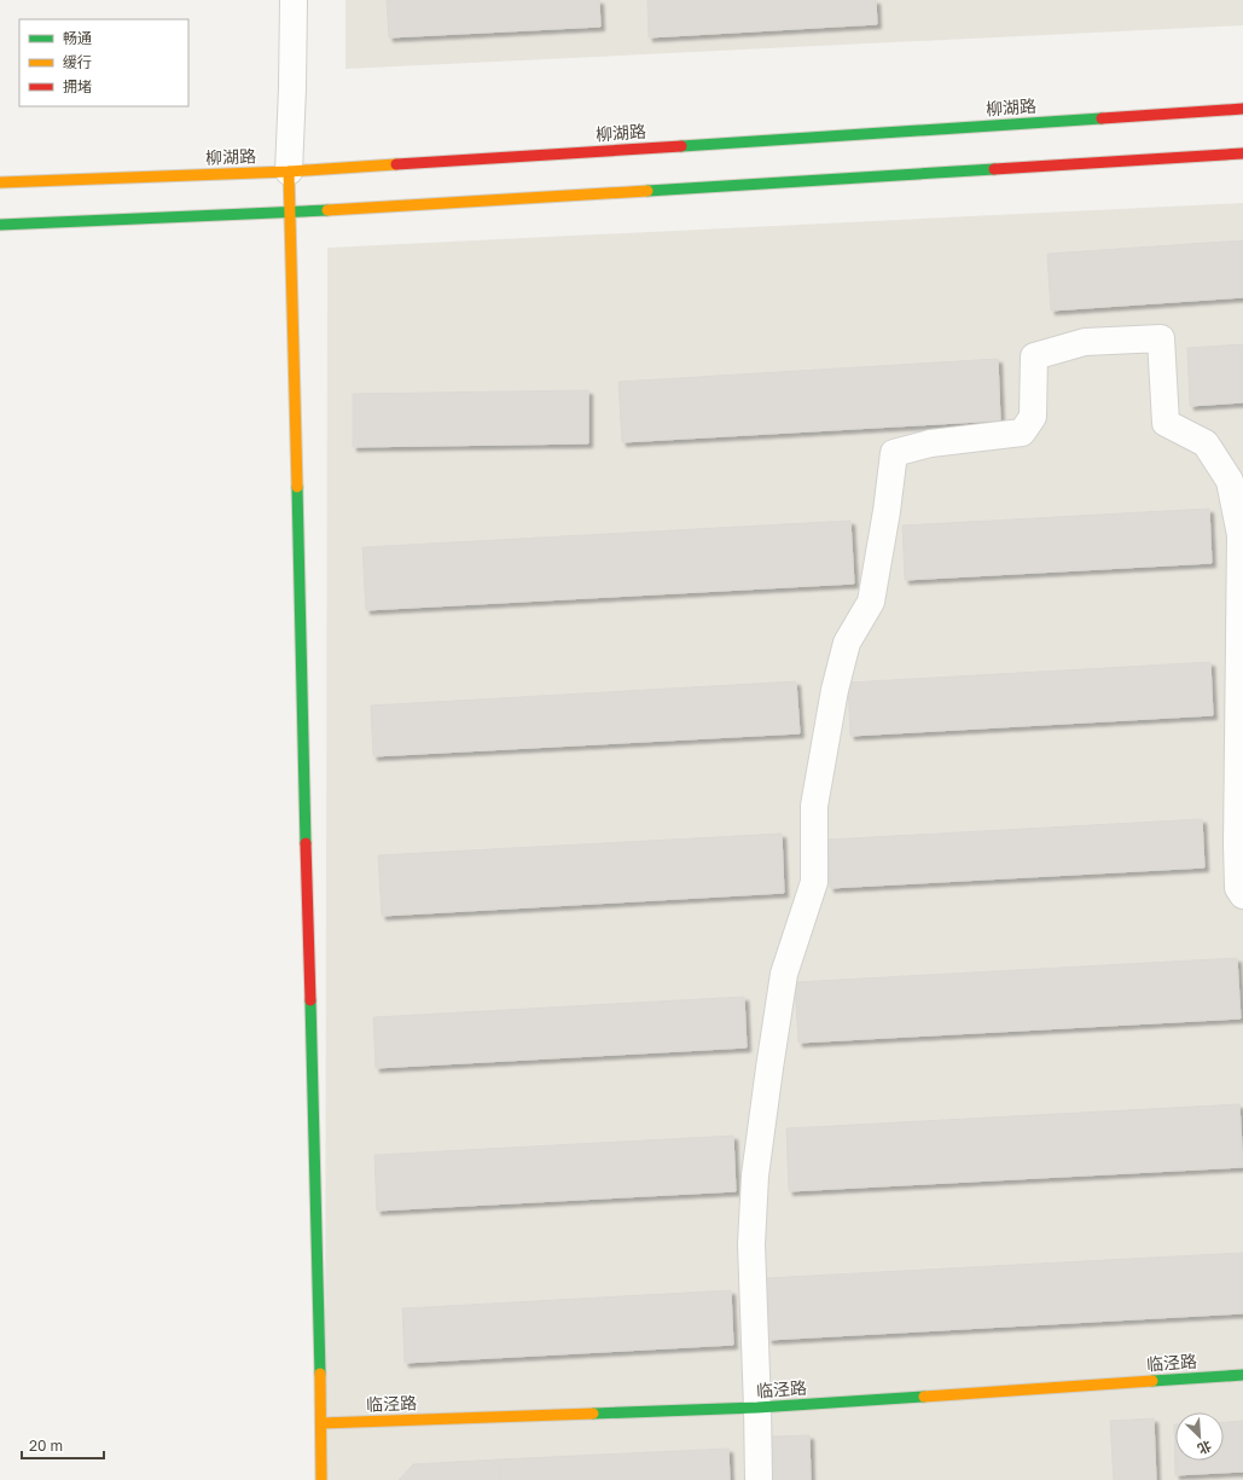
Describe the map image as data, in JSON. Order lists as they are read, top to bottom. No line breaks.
{"streets":{"main road":["柳湖路","临泾路"]},"legend":["畅通","缓行","拥堵"],"scale_bar":"20 m","north":"bottom right"}
